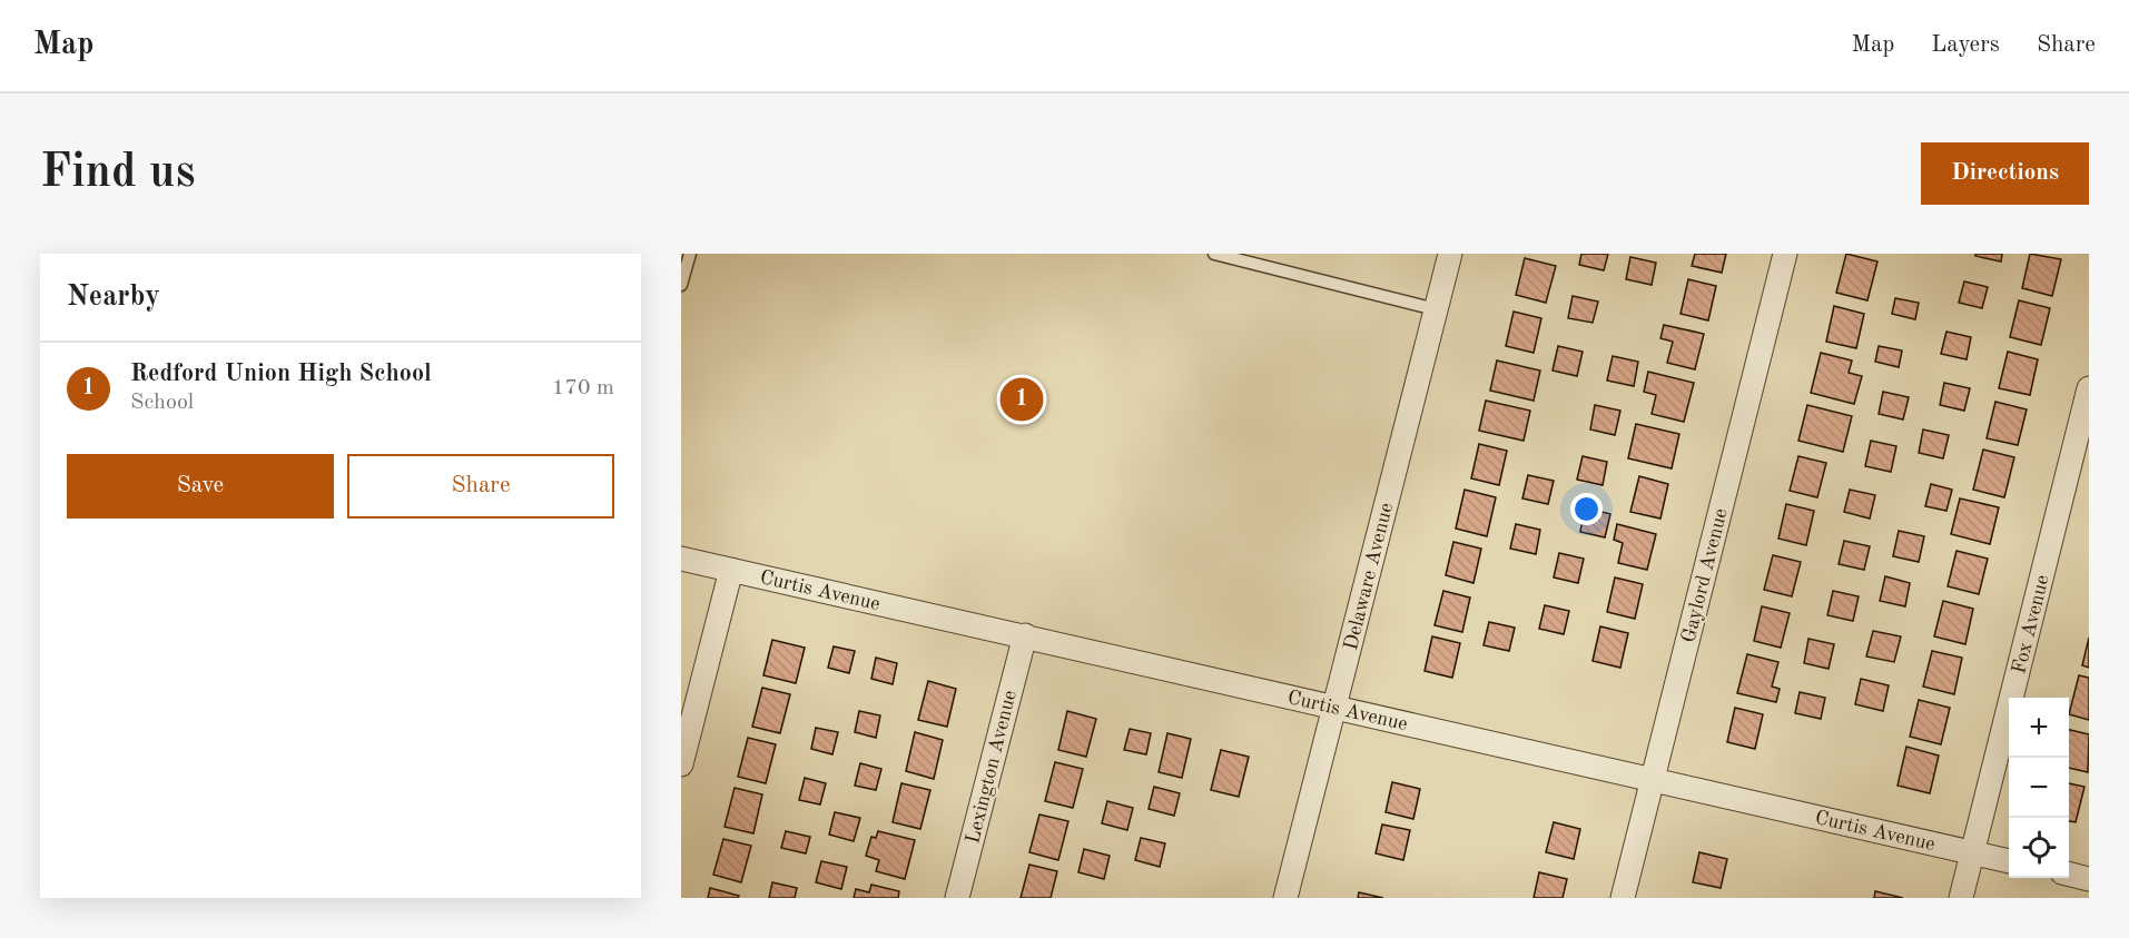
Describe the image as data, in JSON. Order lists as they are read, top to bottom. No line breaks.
{"streets":{"street":["Gaylord Avenue","Delaware Avenue","Curtis Avenue","Fox Avenue","Lexington Avenue"]},"crossings":[["Gaylord Avenue","Curtis Avenue"],["Delaware Avenue","Curtis Avenue"],["Curtis Avenue","Fox Avenue"],["Curtis Avenue","Lexington Avenue"]],"page":{"header":"Map","nav":["Map","Layers","Share"],"buttons":["Directions",["Save","Share"]],"title":"Find us","heading":"Nearby","list":[{"mark":"1","name":"Redford Union High School","note":"School","value":"170 m"}],"pins":"1","map_buttons":["+","−"]}}
